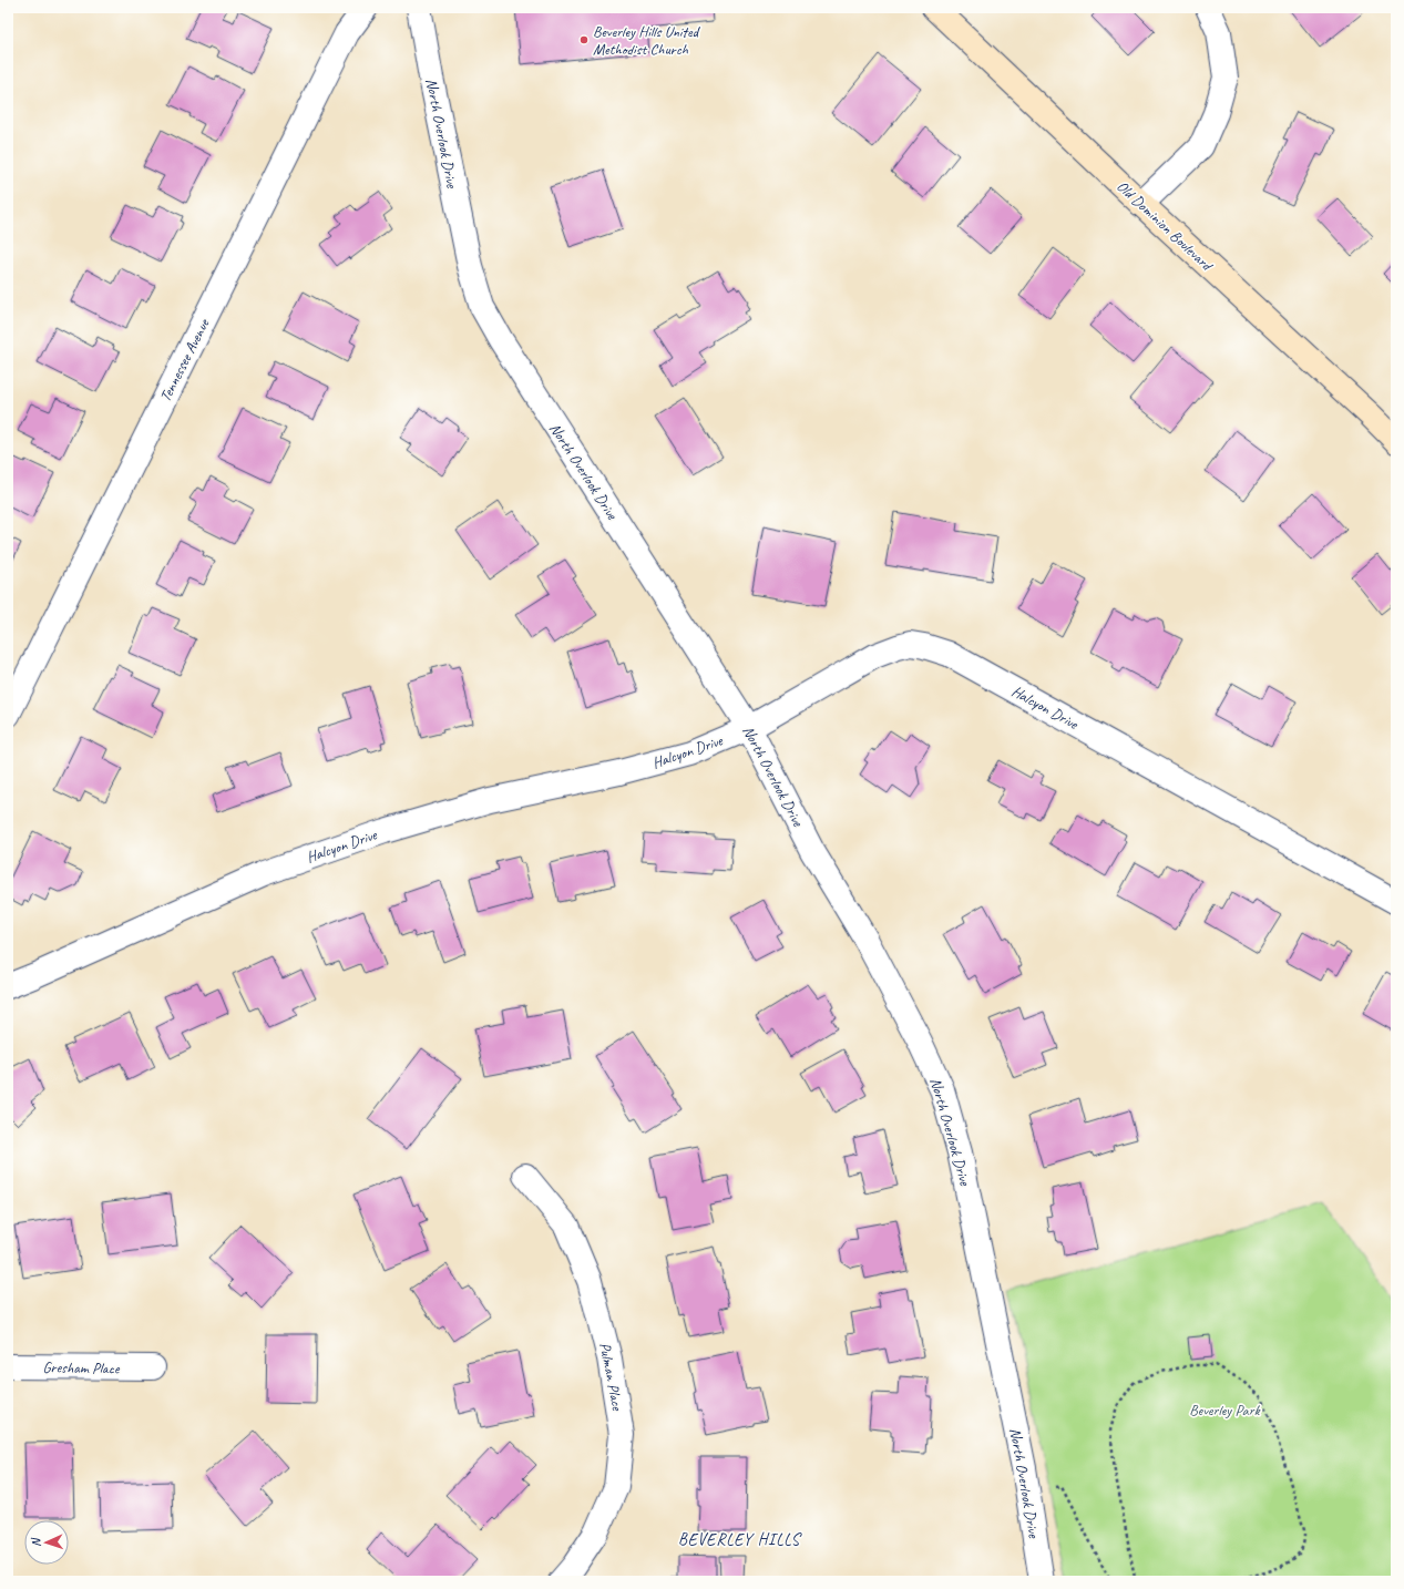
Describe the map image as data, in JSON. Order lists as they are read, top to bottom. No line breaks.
{"streets":{"street":["North Overlook Drive","Old Dominion Boulevard","Tennessee Avenue","Halcyon Drive","Gresham Place","Pulman Place"]},"crossings":[["North Overlook Drive","Halcyon Drive"]],"districts":["BEVERLEY HILLS"],"parks":["Beverley Park"],"places":["Beverley Hills United Methodist Church"],"north":"left"}
